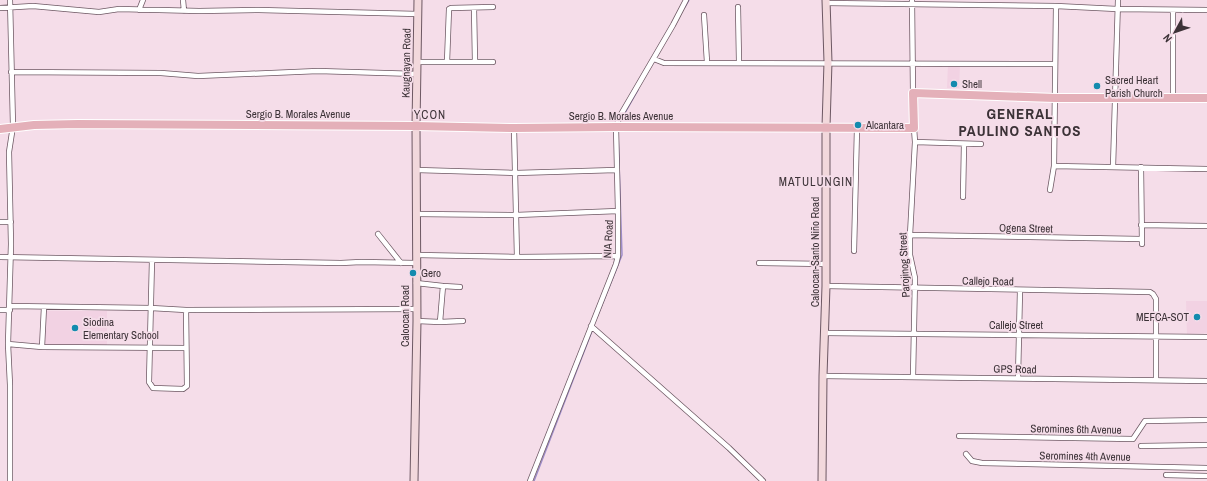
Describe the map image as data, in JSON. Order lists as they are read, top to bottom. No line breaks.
{"streets":{"main road":["Sergio B. Morales Avenue"],"street":["Kaugnayan Road","Ogena Street","NIA Road","Caloocan-Santo Niño Road","Parojinog Street","Callejo Road","Caloocan Road","Callejo Street","GPS Road","Seromines 6th Avenue","Seromines 4th Avenue"]},"crossings":[["Kaugnayan Road","Sergio B. Morales Avenue"],["Kaugnayan Road","Caloocan Road"],["Sergio B. Morales Avenue","NIA Road"],["Sergio B. Morales Avenue","Caloocan-Santo Niño Road"],["Sergio B. Morales Avenue","Parojinog Street"],["Sergio B. Morales Avenue","Caloocan Road"],["Ogena Street","Parojinog Street"],["Caloocan-Santo Niño Road","Callejo Road"],["Caloocan-Santo Niño Road","Callejo Street"],["Caloocan-Santo Niño Road","GPS Road"],["Parojinog Street","Callejo Road"],["Parojinog Street","Callejo Street"],["Parojinog Street","GPS Road"],["Callejo Road","Callejo Street"]],"districts":["GENERAL PAULINO SANTOS","YCON","MATULUNGIN"],"places":["Shell","Sacred Heart Parish Church","Alcantara","Gero","MEFCA-SOT","Siodina Elementary School"],"north":"bottom left"}
